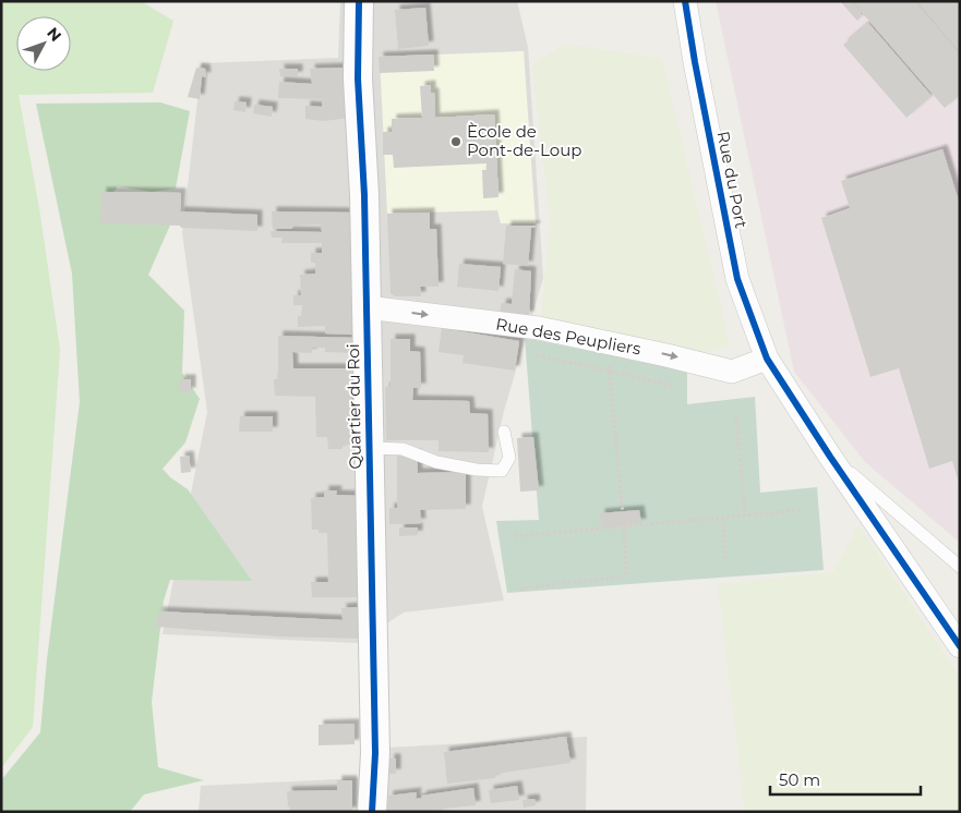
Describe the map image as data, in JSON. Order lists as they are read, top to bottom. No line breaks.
{"streets":{"street":["Rue du Port","Rue des Peupliers","Quartier du Roi"]},"crossings":[["Rue du Port","Rue des Peupliers"],["Rue des Peupliers","Quartier du Roi"]],"one_way":["Rue des Peupliers"],"places":["Ècole de Pont-de-Loup"],"scale_bar":"50 m","north":"top right"}
